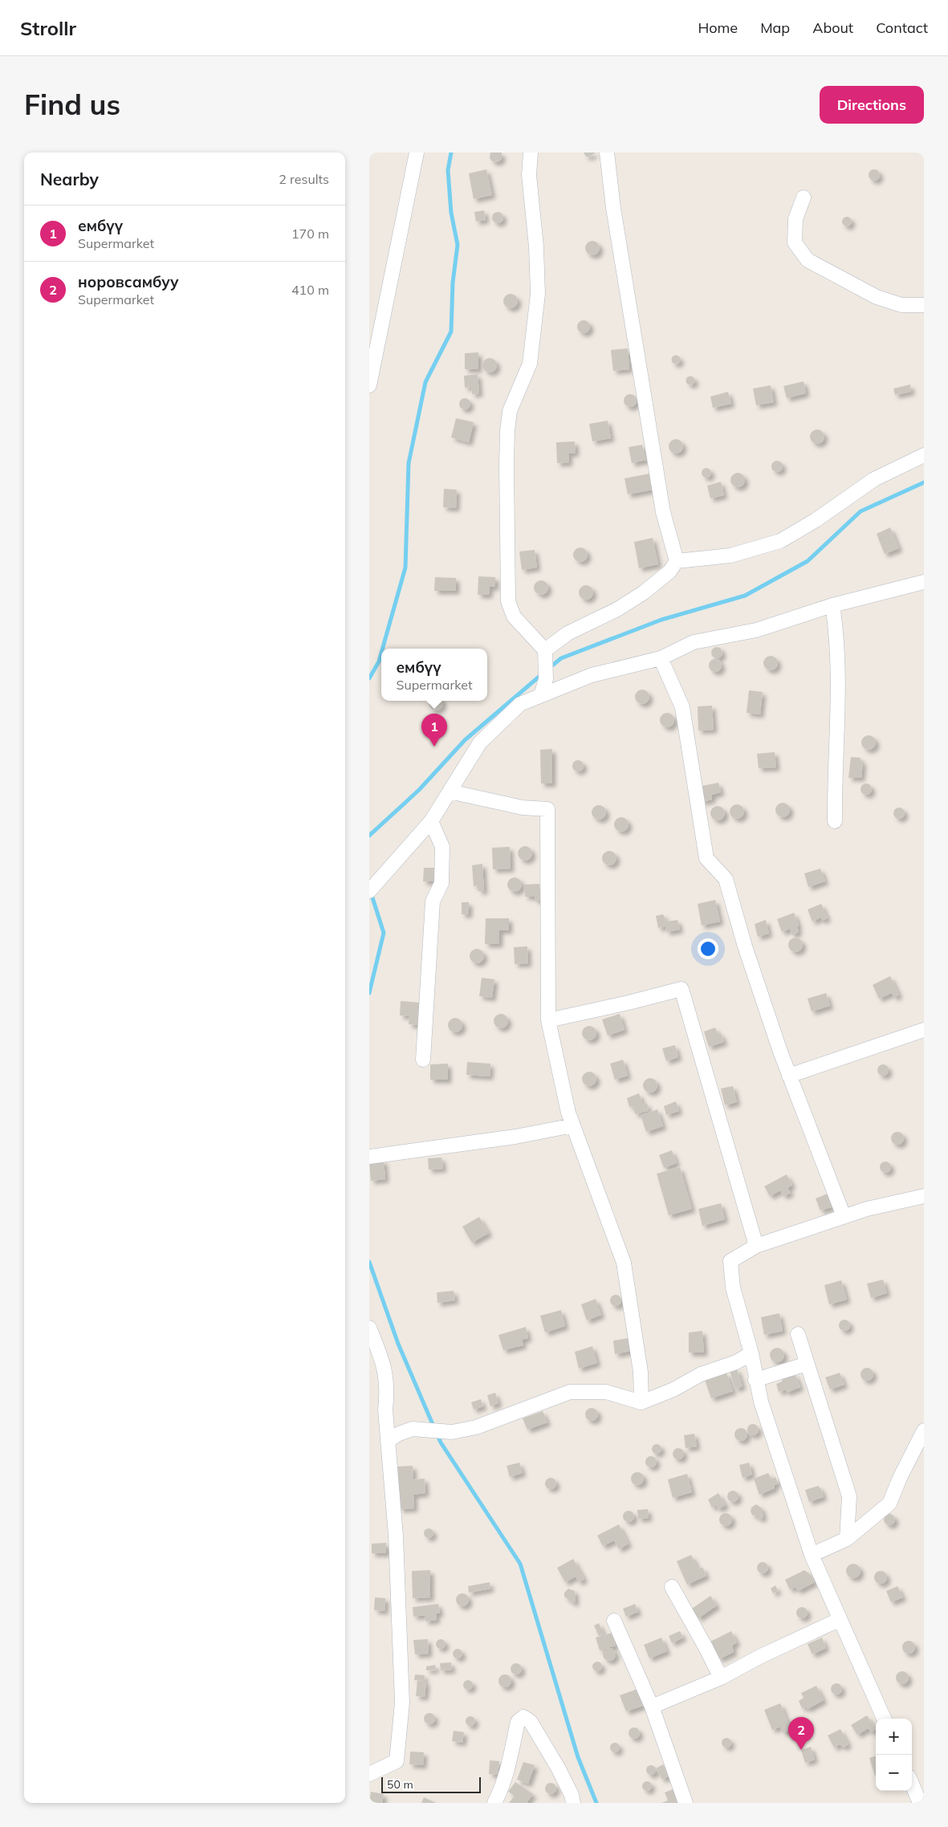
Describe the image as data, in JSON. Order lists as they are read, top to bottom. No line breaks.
{"scale_bar":"50 m","page":{"header":"Strollr","nav":["Home","Map","About","Contact"],"buttons":"Directions","title":"Find us","heading":["Nearby","2 results"],"list":[{"mark":"1","name":"ембүү","note":"Supermarket","value":"170 m"},{"mark":"2","name":"норовсамбуу","note":"Supermarket","value":"410 m"}],"popup":["ембүү","Supermarket"],"pins":["1","2"],"map_buttons":["+","−"],"scale":"50 m"}}
